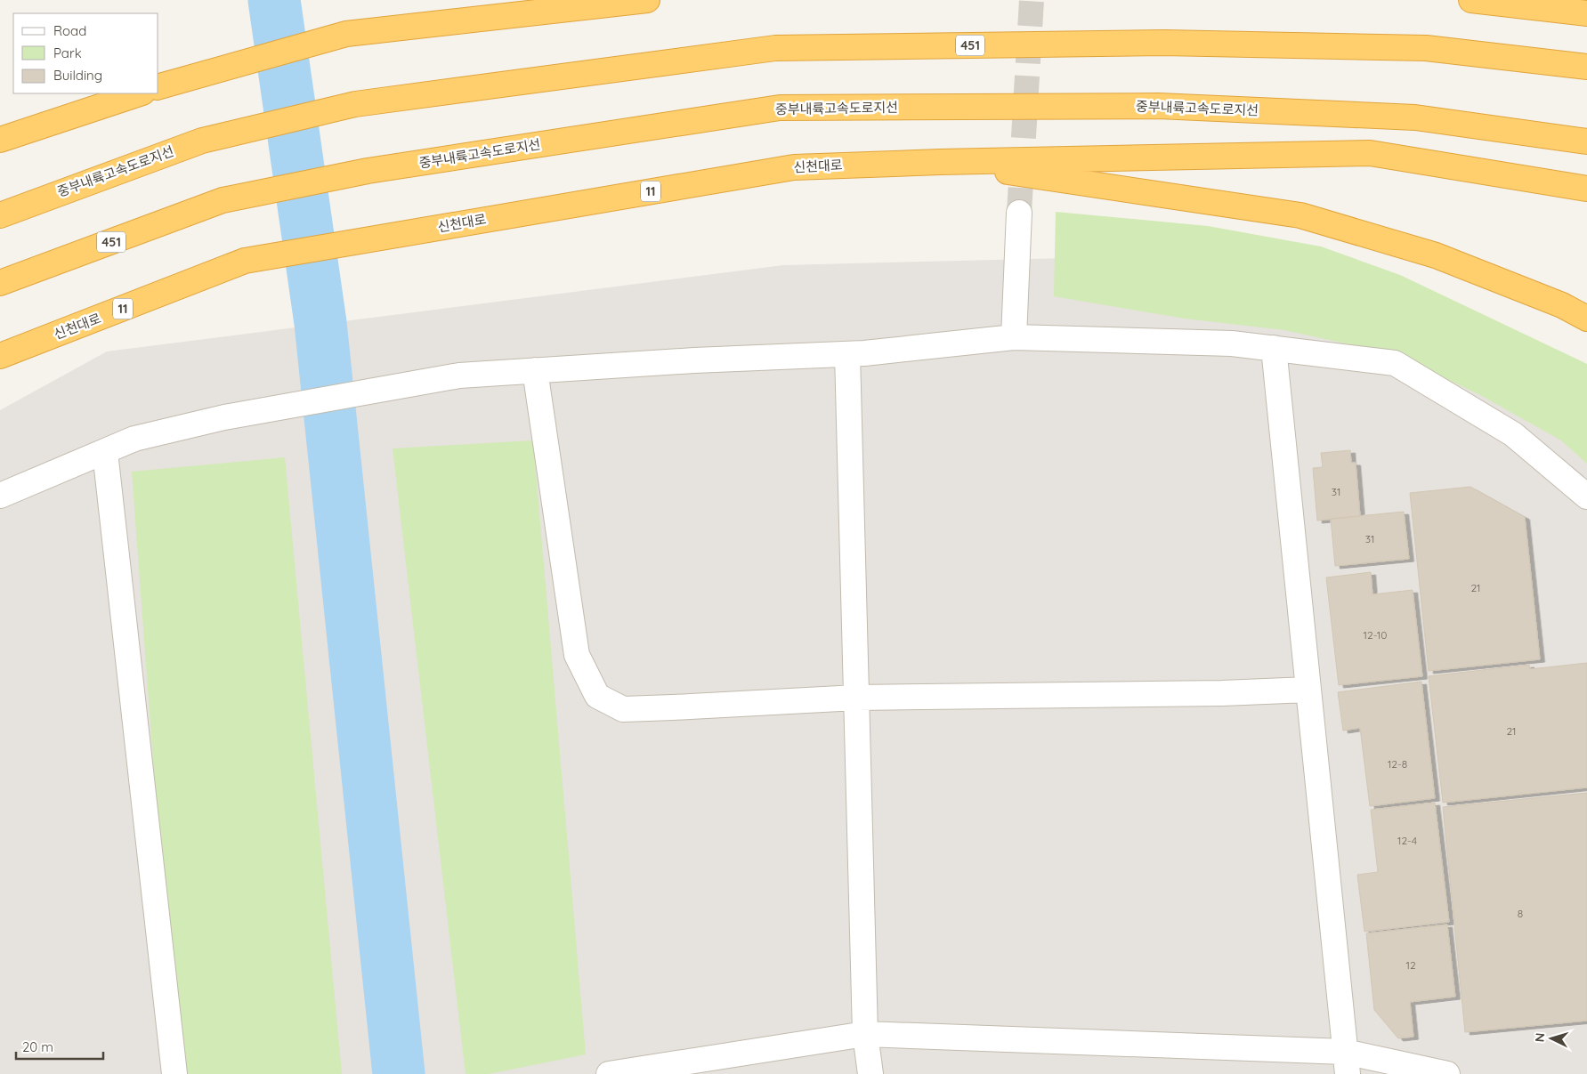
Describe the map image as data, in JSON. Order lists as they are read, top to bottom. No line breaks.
{"streets":{"highway":["451","중부내륙고속도로지선","신천대로","11"]},"house_numbers":["31","31","21","12-10","21","12-8","12-4","8","12"],"legend":["Road","Park","Building"],"scale_bar":"20 m","north":"left"}
